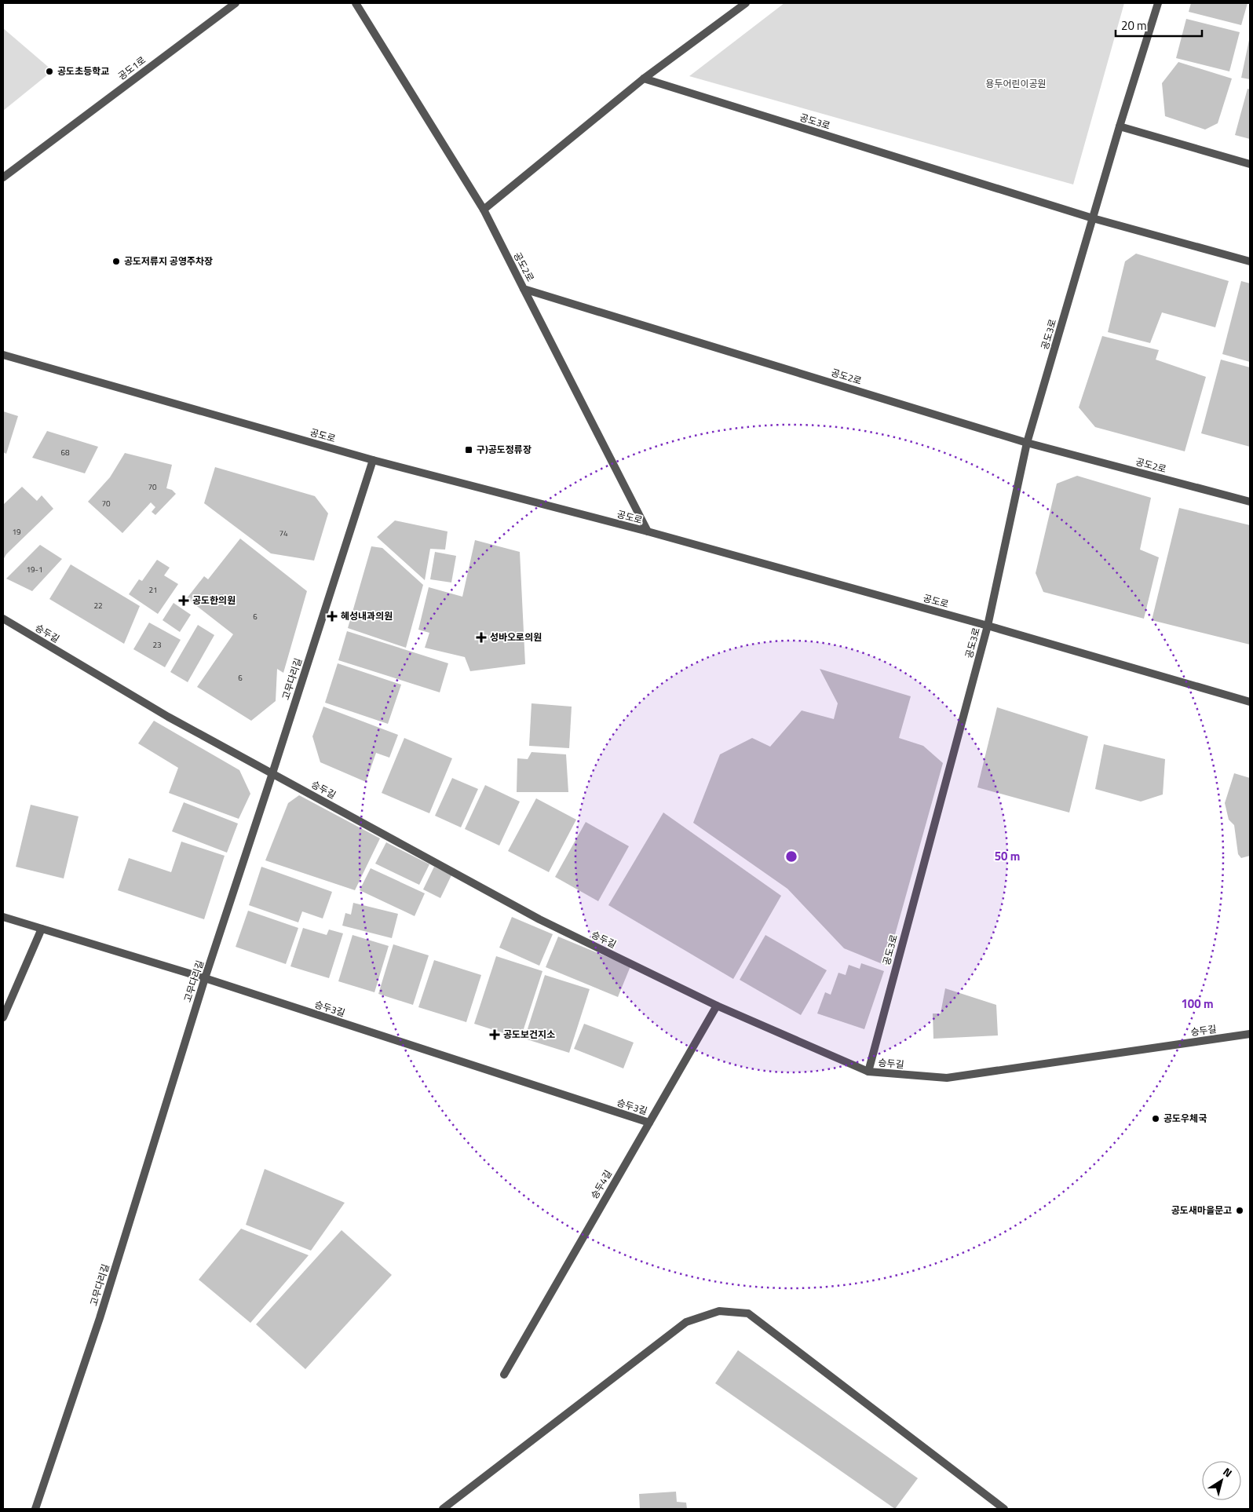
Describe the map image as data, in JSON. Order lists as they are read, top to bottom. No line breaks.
{"streets":{"street":["공도1로","공도3로","공도2로","공도로","승두길","고무다리길","승두3길","승두4길"]},"crossings":[["공도3로","공도2로"],["공도3로","공도로"],["공도3로","승두길"],["공도로","고무다리길"],["승두길","고무다리길"],["승두길","승두4길"],["고무다리길","승두3길"],["승두3길","승두4길"]],"parks":["용두어린이공원"],"places":{"other":["공도초등학교","공도저류지 공영주차장","공도우체국","공도새마을문고"],"transit":["구)공도정류장"],"health":["공도한의원","혜성내과의원","성바오로의원","공도보건지소"]},"house_numbers":["68","70","70","19","74","19-1","21","22","6","23","6"],"scale_bar":"20 m","north":"top right","rings":["50 m","100 m"]}
